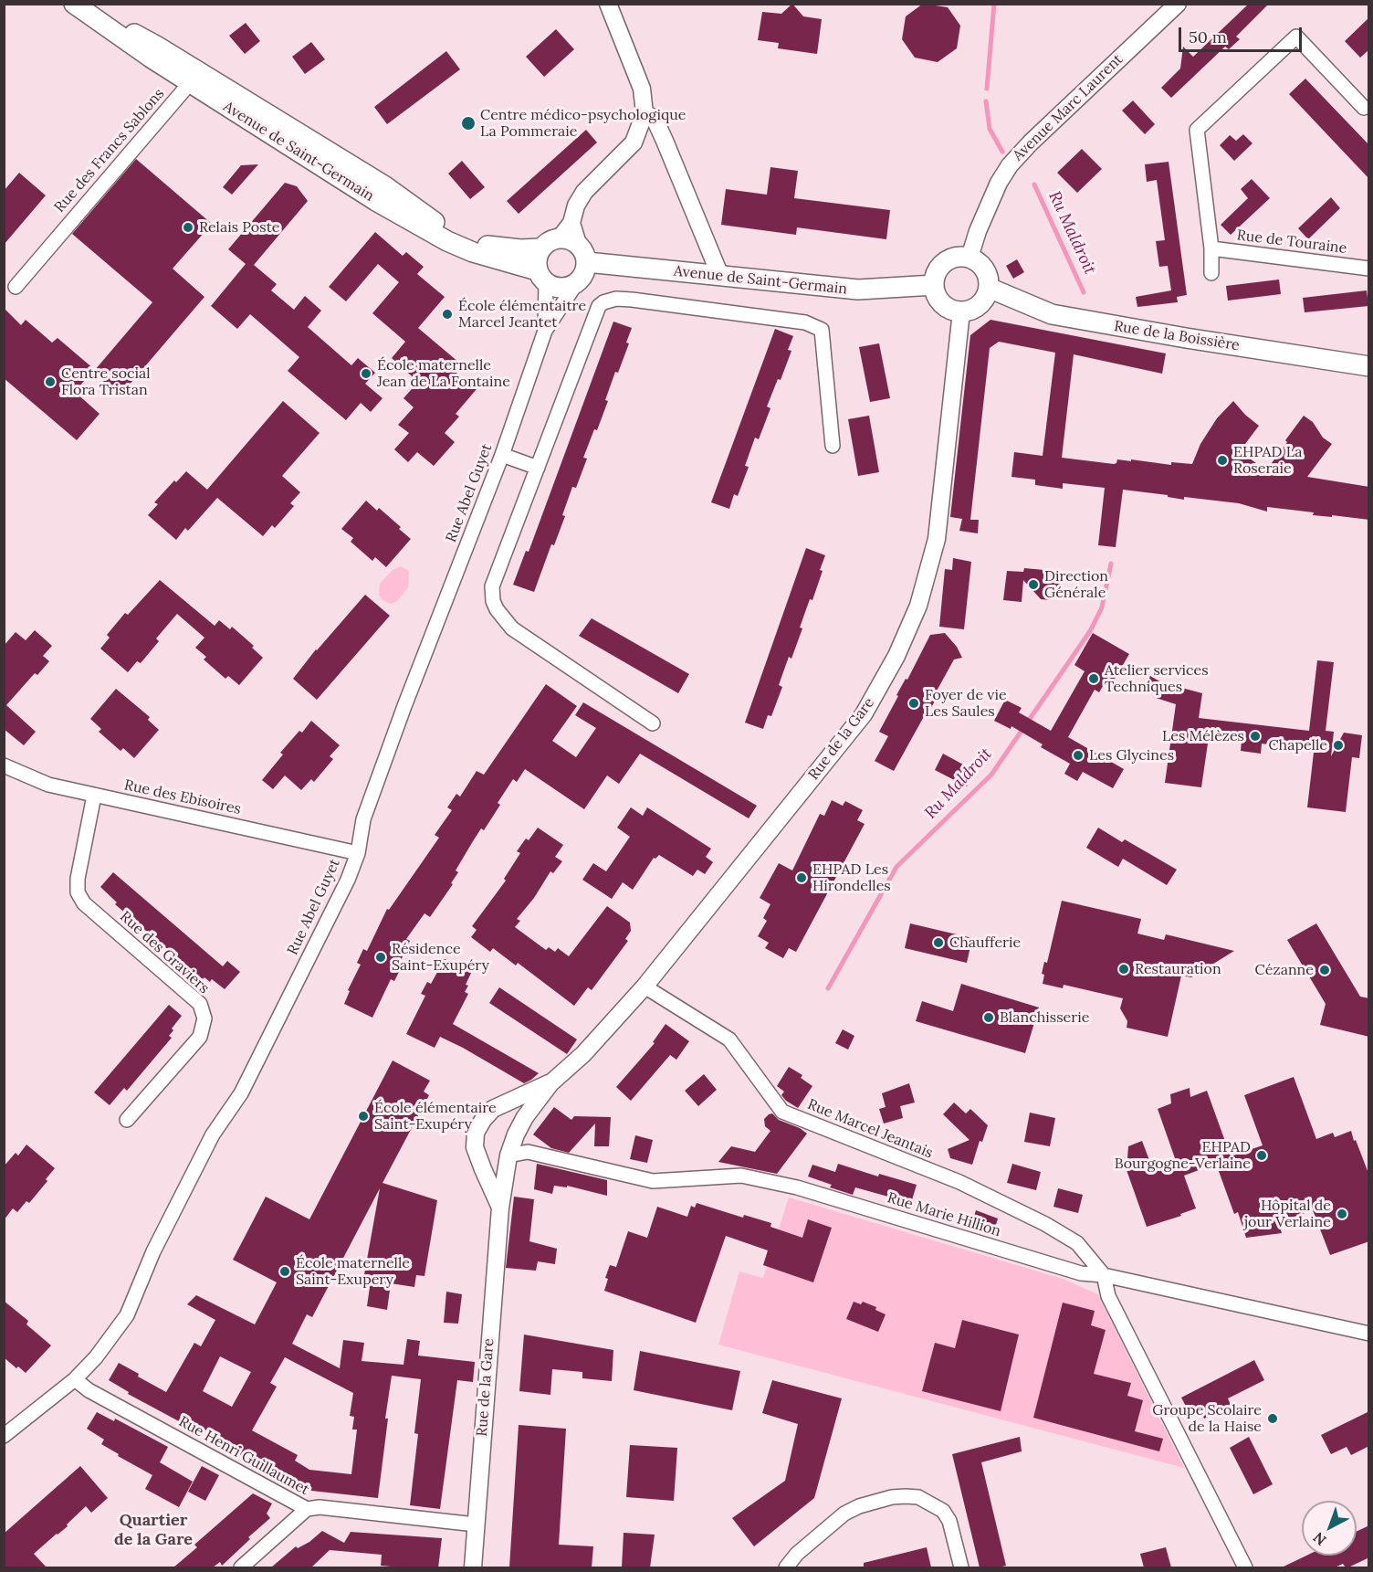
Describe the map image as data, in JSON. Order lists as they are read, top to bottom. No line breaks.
{"streets":{"main road":["Avenue de Saint-Germain","Rue de la Boissière"],"street":["Avenue Marc Laurent","Rue des Francs Sablons","Rue de Touraine","Rue Abel Guyet","Rue de la Gare","Rue des Ebisoires","Rue des Graviers","Rue Marcel Jeantais","Rue Marie Hillion","Rue Henri Guillaumet"]},"crossings":[["Avenue Marc Laurent","Avenue de Saint-Germain"],["Avenue Marc Laurent","Rue de la Boissière"],["Avenue Marc Laurent","Rue de la Gare"],["Rue des Francs Sablons","Avenue de Saint-Germain"],["Avenue de Saint-Germain","Rue de la Boissière"],["Avenue de Saint-Germain","Rue Abel Guyet"],["Avenue de Saint-Germain","Rue de la Gare"],["Rue de la Boissière","Rue de la Gare"],["Rue Abel Guyet","Rue des Ebisoires"],["Rue Abel Guyet","Rue Henri Guillaumet"],["Rue de la Gare","Rue Marcel Jeantais"],["Rue de la Gare","Rue Marie Hillion"],["Rue de la Gare","Rue Henri Guillaumet"],["Rue des Ebisoires","Rue des Graviers"],["Rue Marcel Jeantais","Rue Marie Hillion"]],"districts":["Quartier de la Gare"],"water":["Ru Maldroit"],"places":["Centre médico-psychologique La Pommeraie","Relais Poste","École élémentaitre Marcel Jeantet","École maternelle Jean de La Fontaine","Centre social Flora Tristan","EHPAD La Roseraie","Direction Générale","Atelier services Techniques","Foyer de vie Les Saules","Les Mélèzes","Chapelle","Les Glycines","EHPAD Les Hirondelles","Chaufferie","Résidence Saint-Exupéry","Restauration","Cézanne","Blanchisserie","École élémentaire Saint-Exupéry","EHPAD Bourgogne-Verlaine","Hôpital de jour Verlaine","École maternelle Saint-Exupery","Groupe Scolaire de la Haise"],"scale_bar":"50 m","north":"bottom left"}
